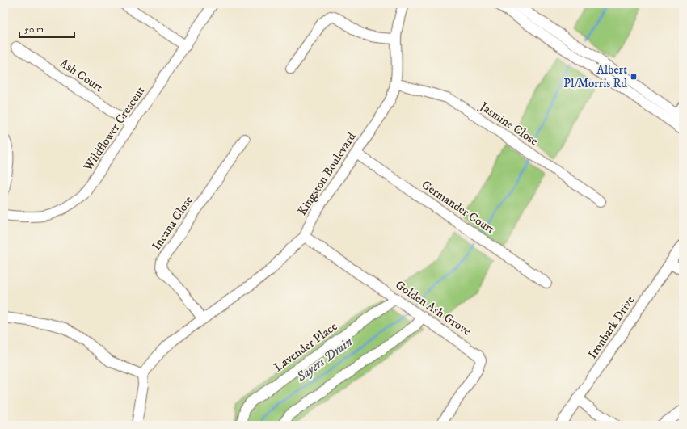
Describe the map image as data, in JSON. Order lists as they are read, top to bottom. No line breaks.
{"streets":{"street":["Ash Court","Jasmine Close","Wildflower Crescent","Kingston Boulevard","Germander Court","Incana Close","Golden Ash Grove","Ironbark Drive","Lavender Place"]},"crossings":[["Ash Court","Wildflower Crescent"],["Jasmine Close","Kingston Boulevard"],["Kingston Boulevard","Germander Court"],["Kingston Boulevard","Golden Ash Grove"],["Golden Ash Grove","Lavender Place"]],"water":["Sayers Drain"],"places":{"transit":["Albert Pl/Morris Rd"]},"scale_bar":"50 m"}
